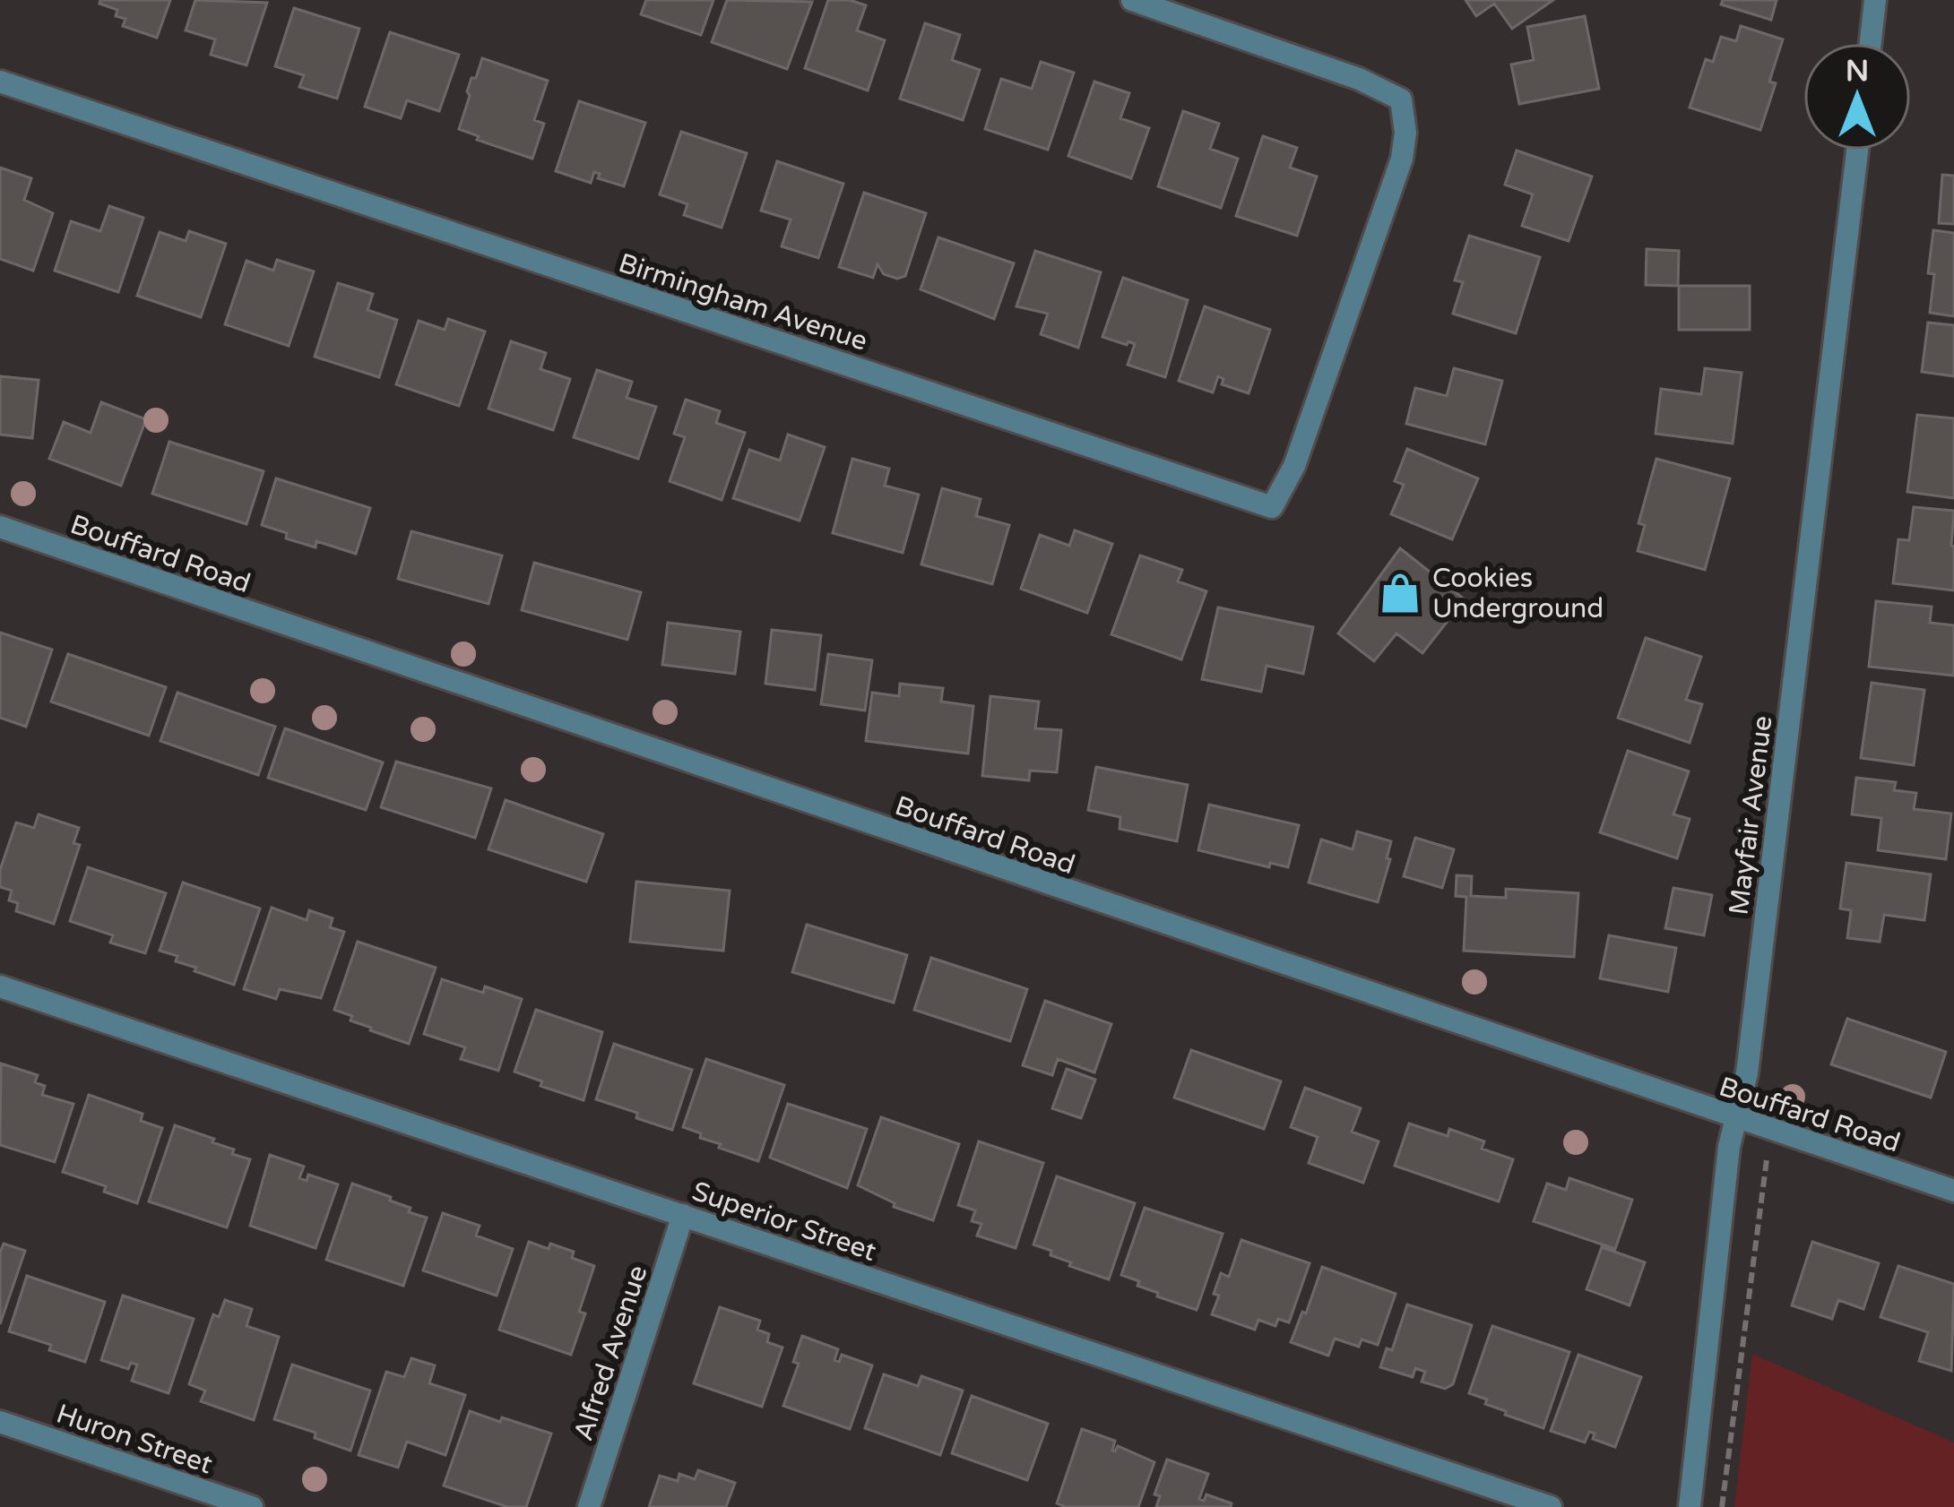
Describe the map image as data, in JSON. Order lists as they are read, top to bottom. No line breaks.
{"streets":{"street":["Birmingham Avenue","Bouffard Road","Mayfair Avenue","Superior Street","Alfred Avenue","Huron Street"]},"crossings":[["Bouffard Road","Mayfair Avenue"],["Superior Street","Alfred Avenue"]],"places":{"shop":["Cookies Underground"]},"north":"top"}
